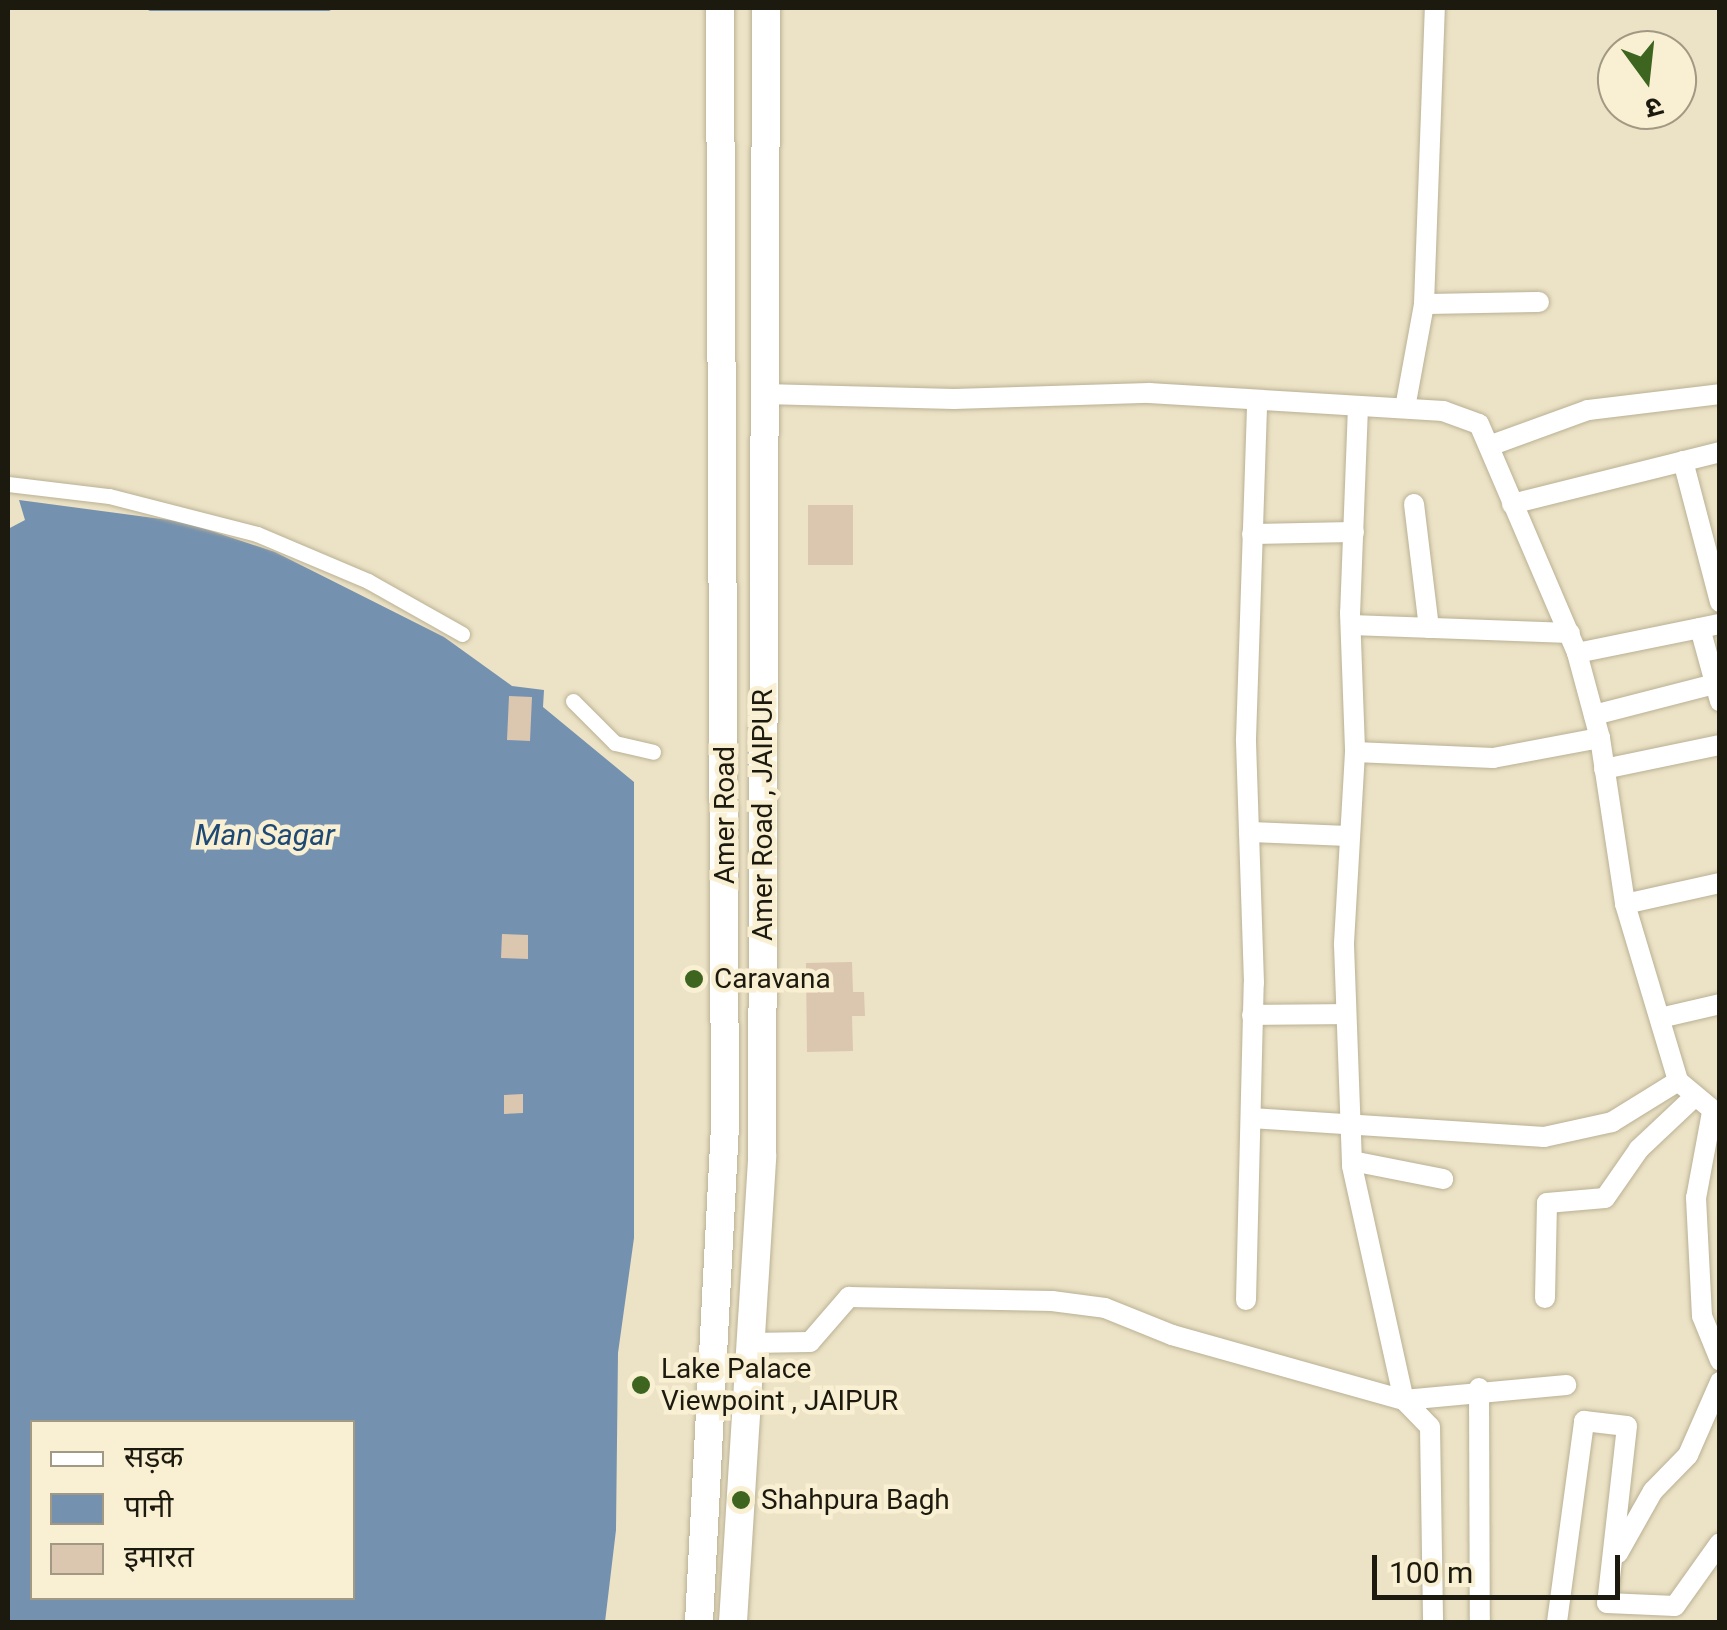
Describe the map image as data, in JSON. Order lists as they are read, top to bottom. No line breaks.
{"streets":{"main road":["Amer Road","Amer Road , JAIPUR"]},"water":["Man Sagar"],"places":["Caravana","Lake Palace Viewpoint , JAIPUR","Shahpura Bagh"],"legend":["सड़क","पानी","इमारत"],"scale_bar":"100 m","north":"bottom"}
